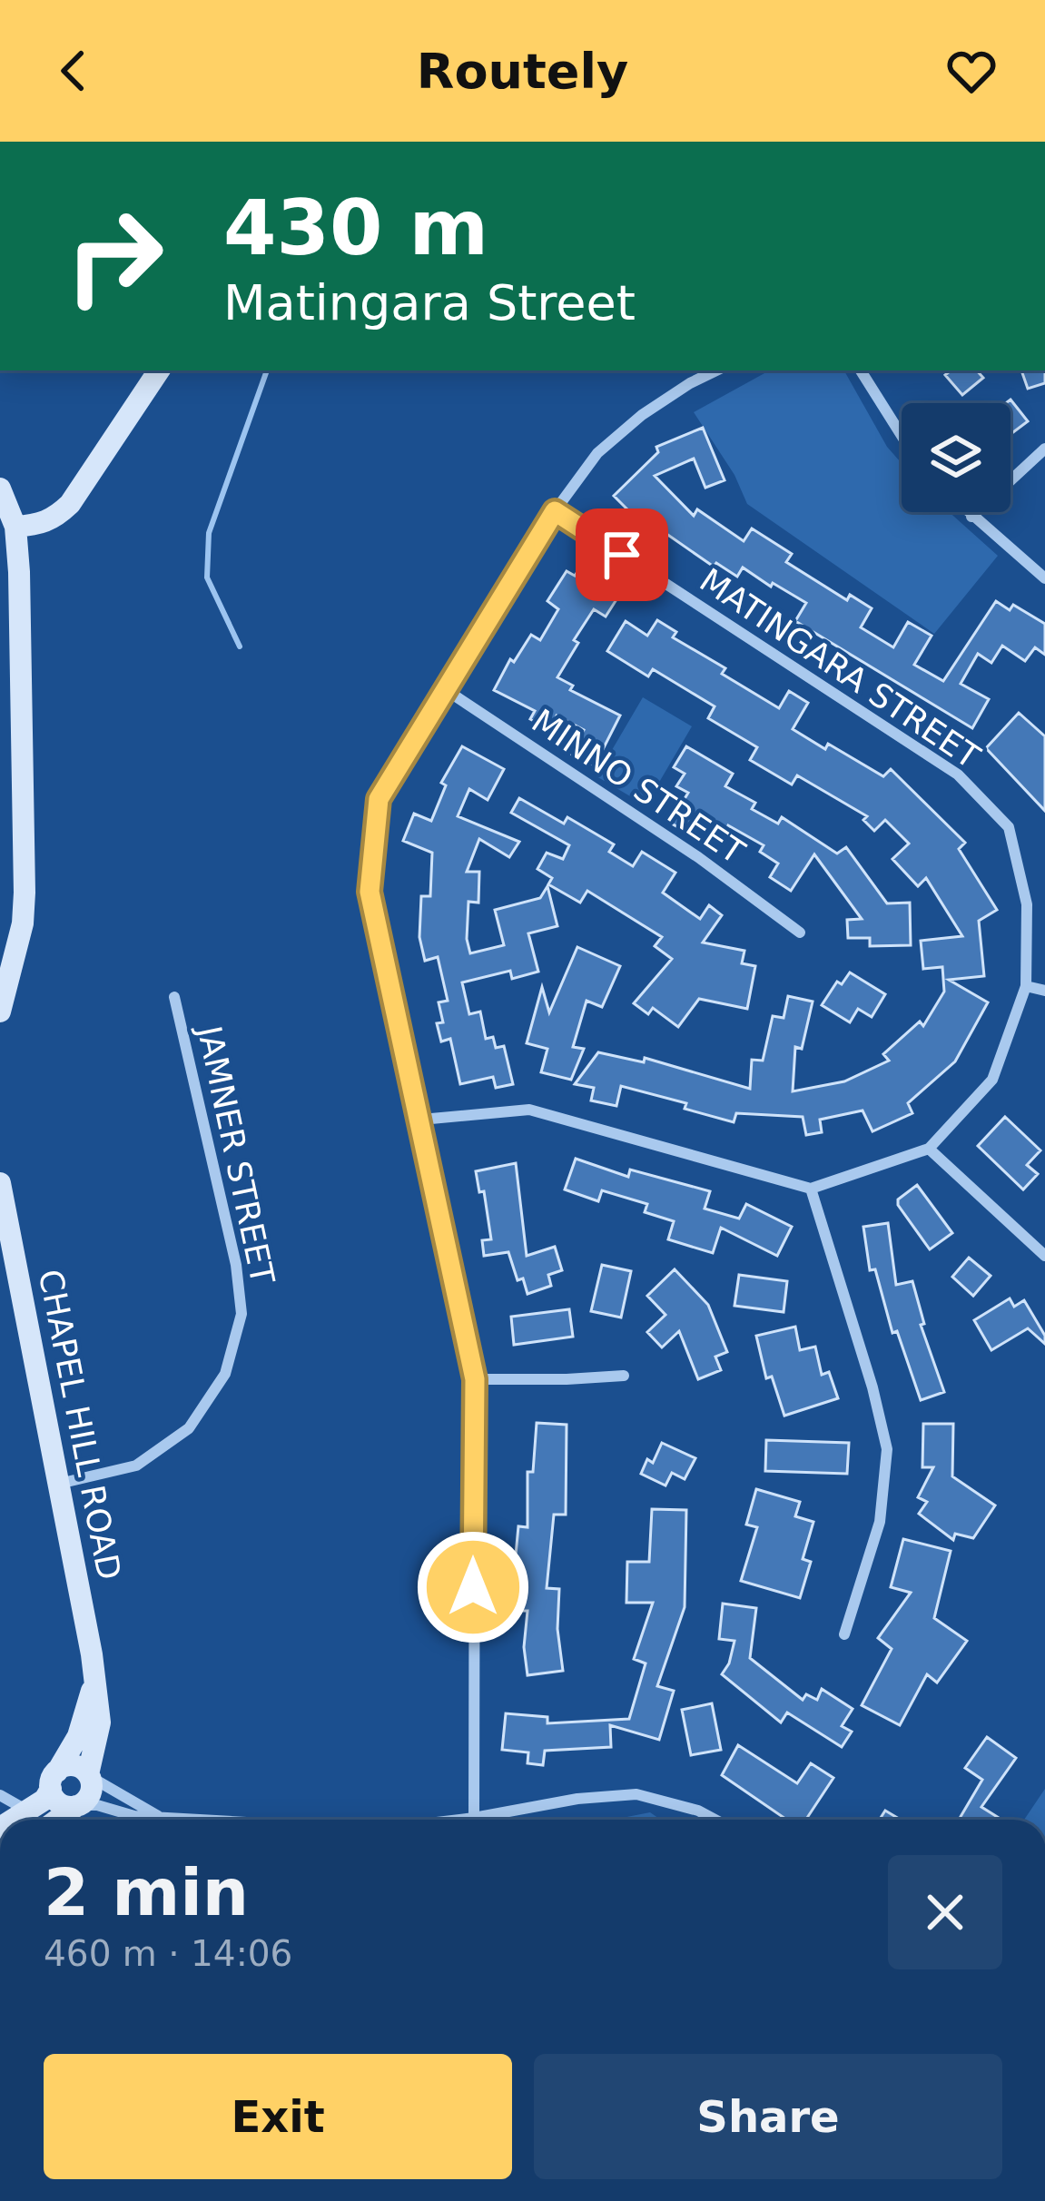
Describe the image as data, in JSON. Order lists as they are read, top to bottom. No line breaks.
{"streets":{"main road":["CHAPEL HILL ROAD"],"street":["MATINGARA STREET","MINNO STREET","JAMNER STREET"]},"crossings":[["JAMNER STREET","CHAPEL HILL ROAD"]],"page":{"header":"Routely","turn":["430 m","Matingara Street"],"heading":["2 min","460 m · 14:06"],"buttons":["Exit","Share"]}}
